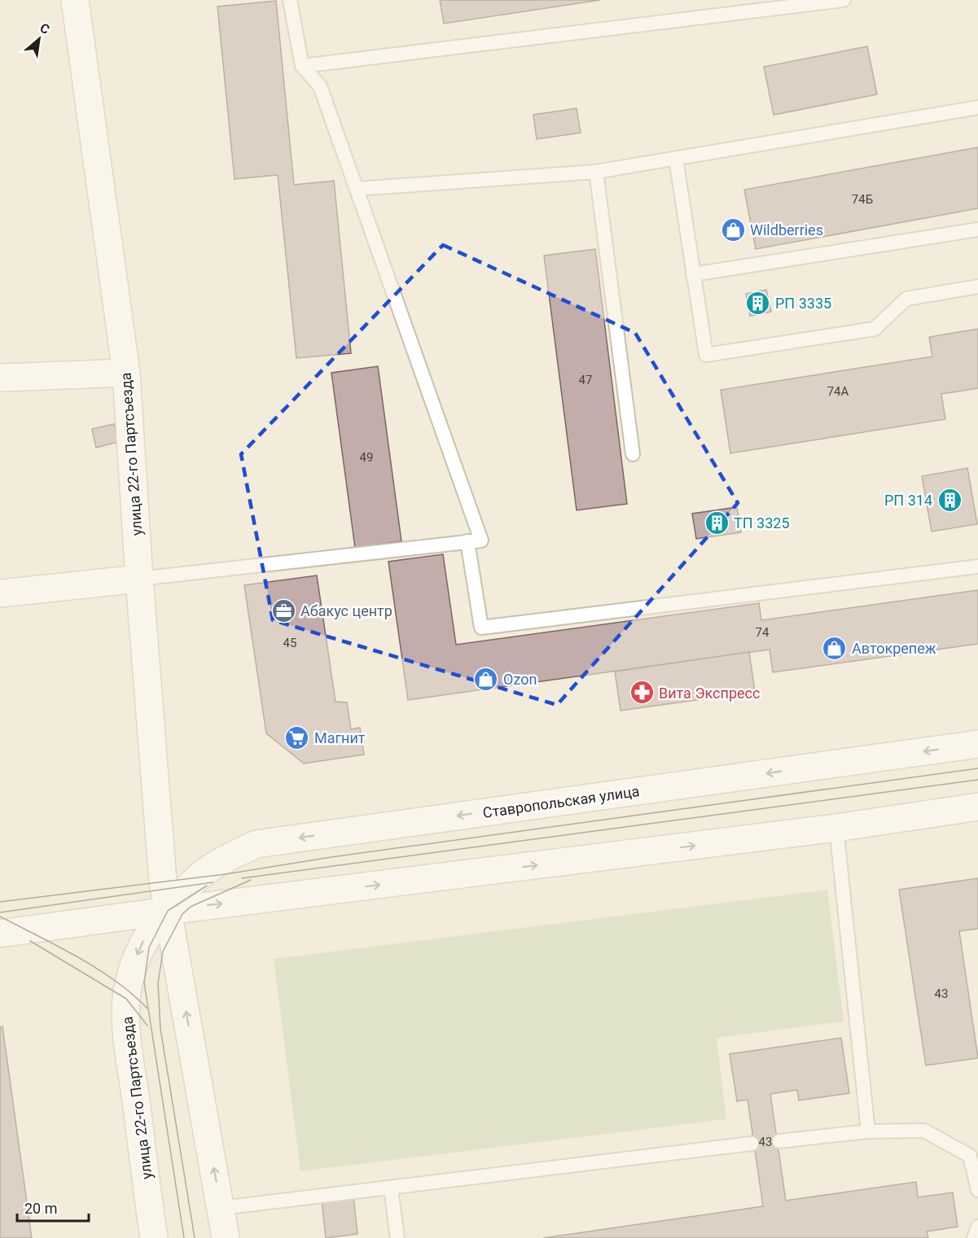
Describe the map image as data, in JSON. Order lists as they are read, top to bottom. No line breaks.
{"streets":{"street":["улица 22-го Партсъезда","Ставропольская улица"]},"crossings":[["улица 22-го Партсъезда","Ставропольская улица"]],"places":{"shop":["Wildberries","Автокрепеж","Ozon"],"building":["РП 3335","РП 314","ТП 3325"],"office":["Абакус центр"],"pharmacy":["Вита Экспресс"],"supermarket":["Магнит"]},"house_numbers":["74Б","47","74А","49","74","45","43","43"],"scale_bar":"20 m","north":"top right"}
